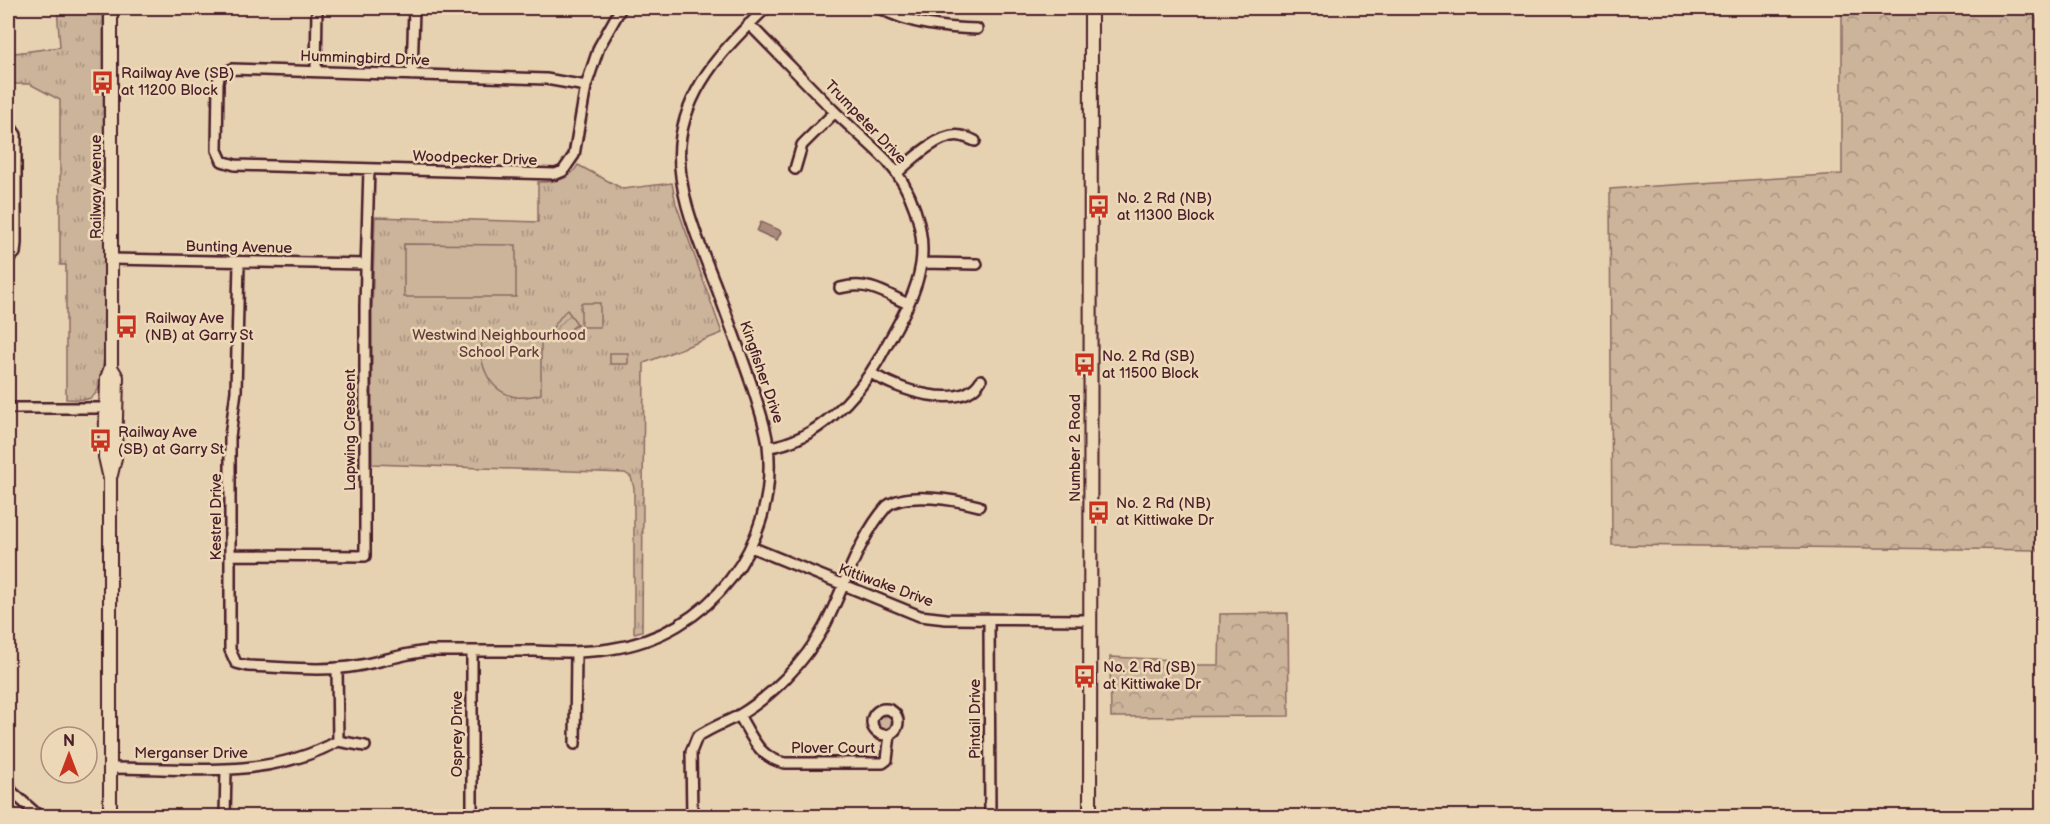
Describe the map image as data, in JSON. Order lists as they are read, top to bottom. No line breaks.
{"streets":{"street":["Hummingbird Drive","Trumpeter Drive","Woodpecker Drive","Railway Avenue","Bunting Avenue","Kingfisher Drive","Lapwing Crescent","Number 2 Road","Kestrel Drive","Kittiwake Drive","Pintail Drive","Osprey Drive","Plover Court","Merganser Drive"]},"crossings":[["Hummingbird Drive","Woodpecker Drive"],["Trumpeter Drive","Kingfisher Drive"],["Woodpecker Drive","Lapwing Crescent"],["Railway Avenue","Bunting Avenue"],["Railway Avenue","Merganser Drive"],["Bunting Avenue","Lapwing Crescent"],["Bunting Avenue","Kestrel Drive"],["Kingfisher Drive","Kestrel Drive"],["Kingfisher Drive","Kittiwake Drive"],["Kingfisher Drive","Osprey Drive"],["Lapwing Crescent","Kestrel Drive"],["Number 2 Road","Kittiwake Drive"],["Kittiwake Drive","Pintail Drive"]],"parks":["Westwind Neighbourhood School Park"],"places":{"bus stop":["Railway Ave (SB) at 11200 Block","No. 2 Rd (NB) at 11300 Block","Railway Ave (NB) at Garry St","No. 2 Rd (SB) at 11500 Block","Railway Ave (SB) at Garry St","No. 2 Rd (NB) at Kittiwake Dr","No. 2 Rd (SB) at Kittiwake Dr"]},"north":"top"}
